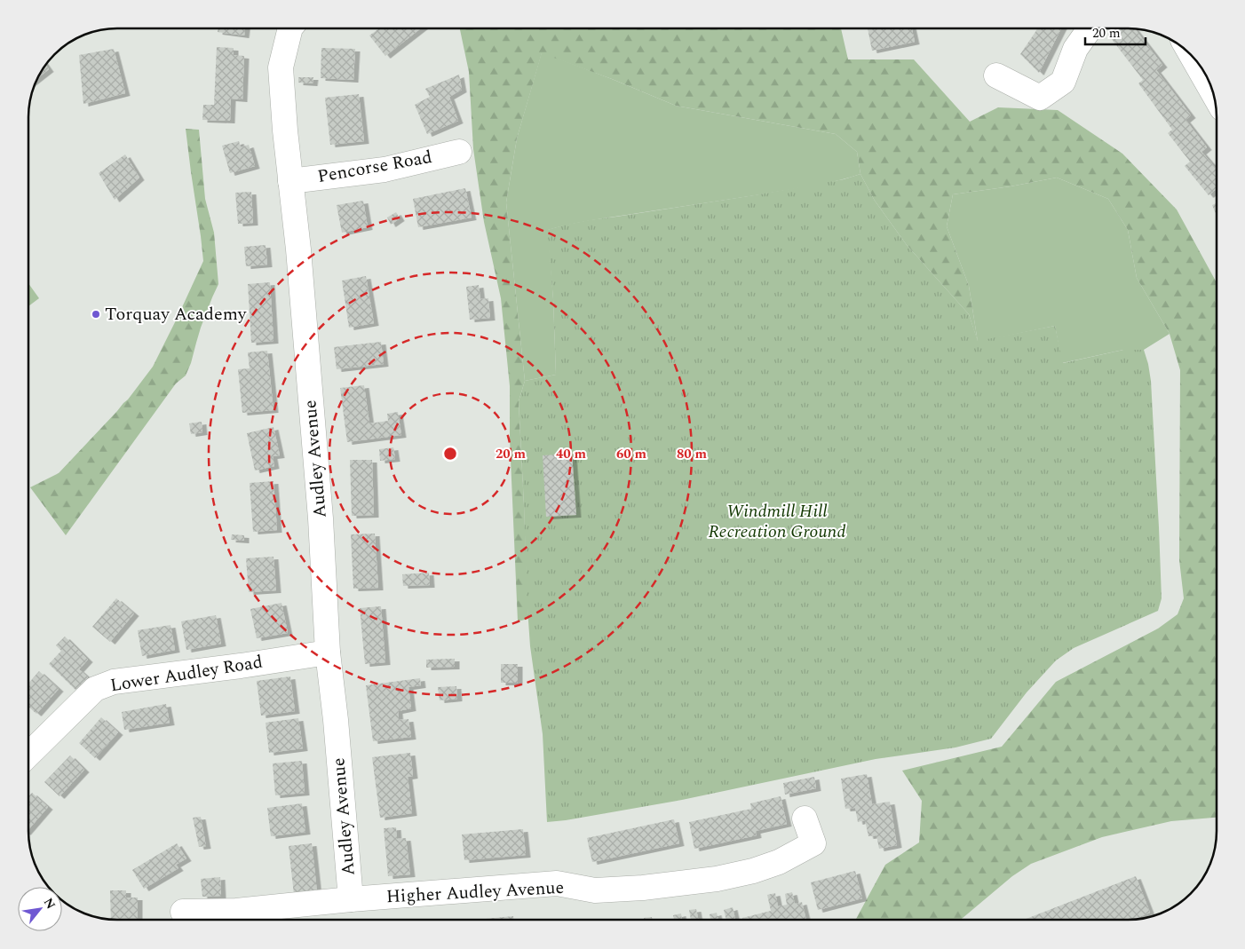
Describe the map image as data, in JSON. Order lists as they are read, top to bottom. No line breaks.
{"streets":{"street":["Pencorse Road","Audley Avenue","Lower Audley Road","Higher Audley Avenue"]},"crossings":[["Pencorse Road","Audley Avenue"],["Audley Avenue","Lower Audley Road"],["Audley Avenue","Higher Audley Avenue"]],"parks":["Windmill Hill Recreation Ground"],"places":["Torquay Academy"],"scale_bar":"20 m","north":"top right","rings":["20 m","40 m","60 m","80 m"]}
